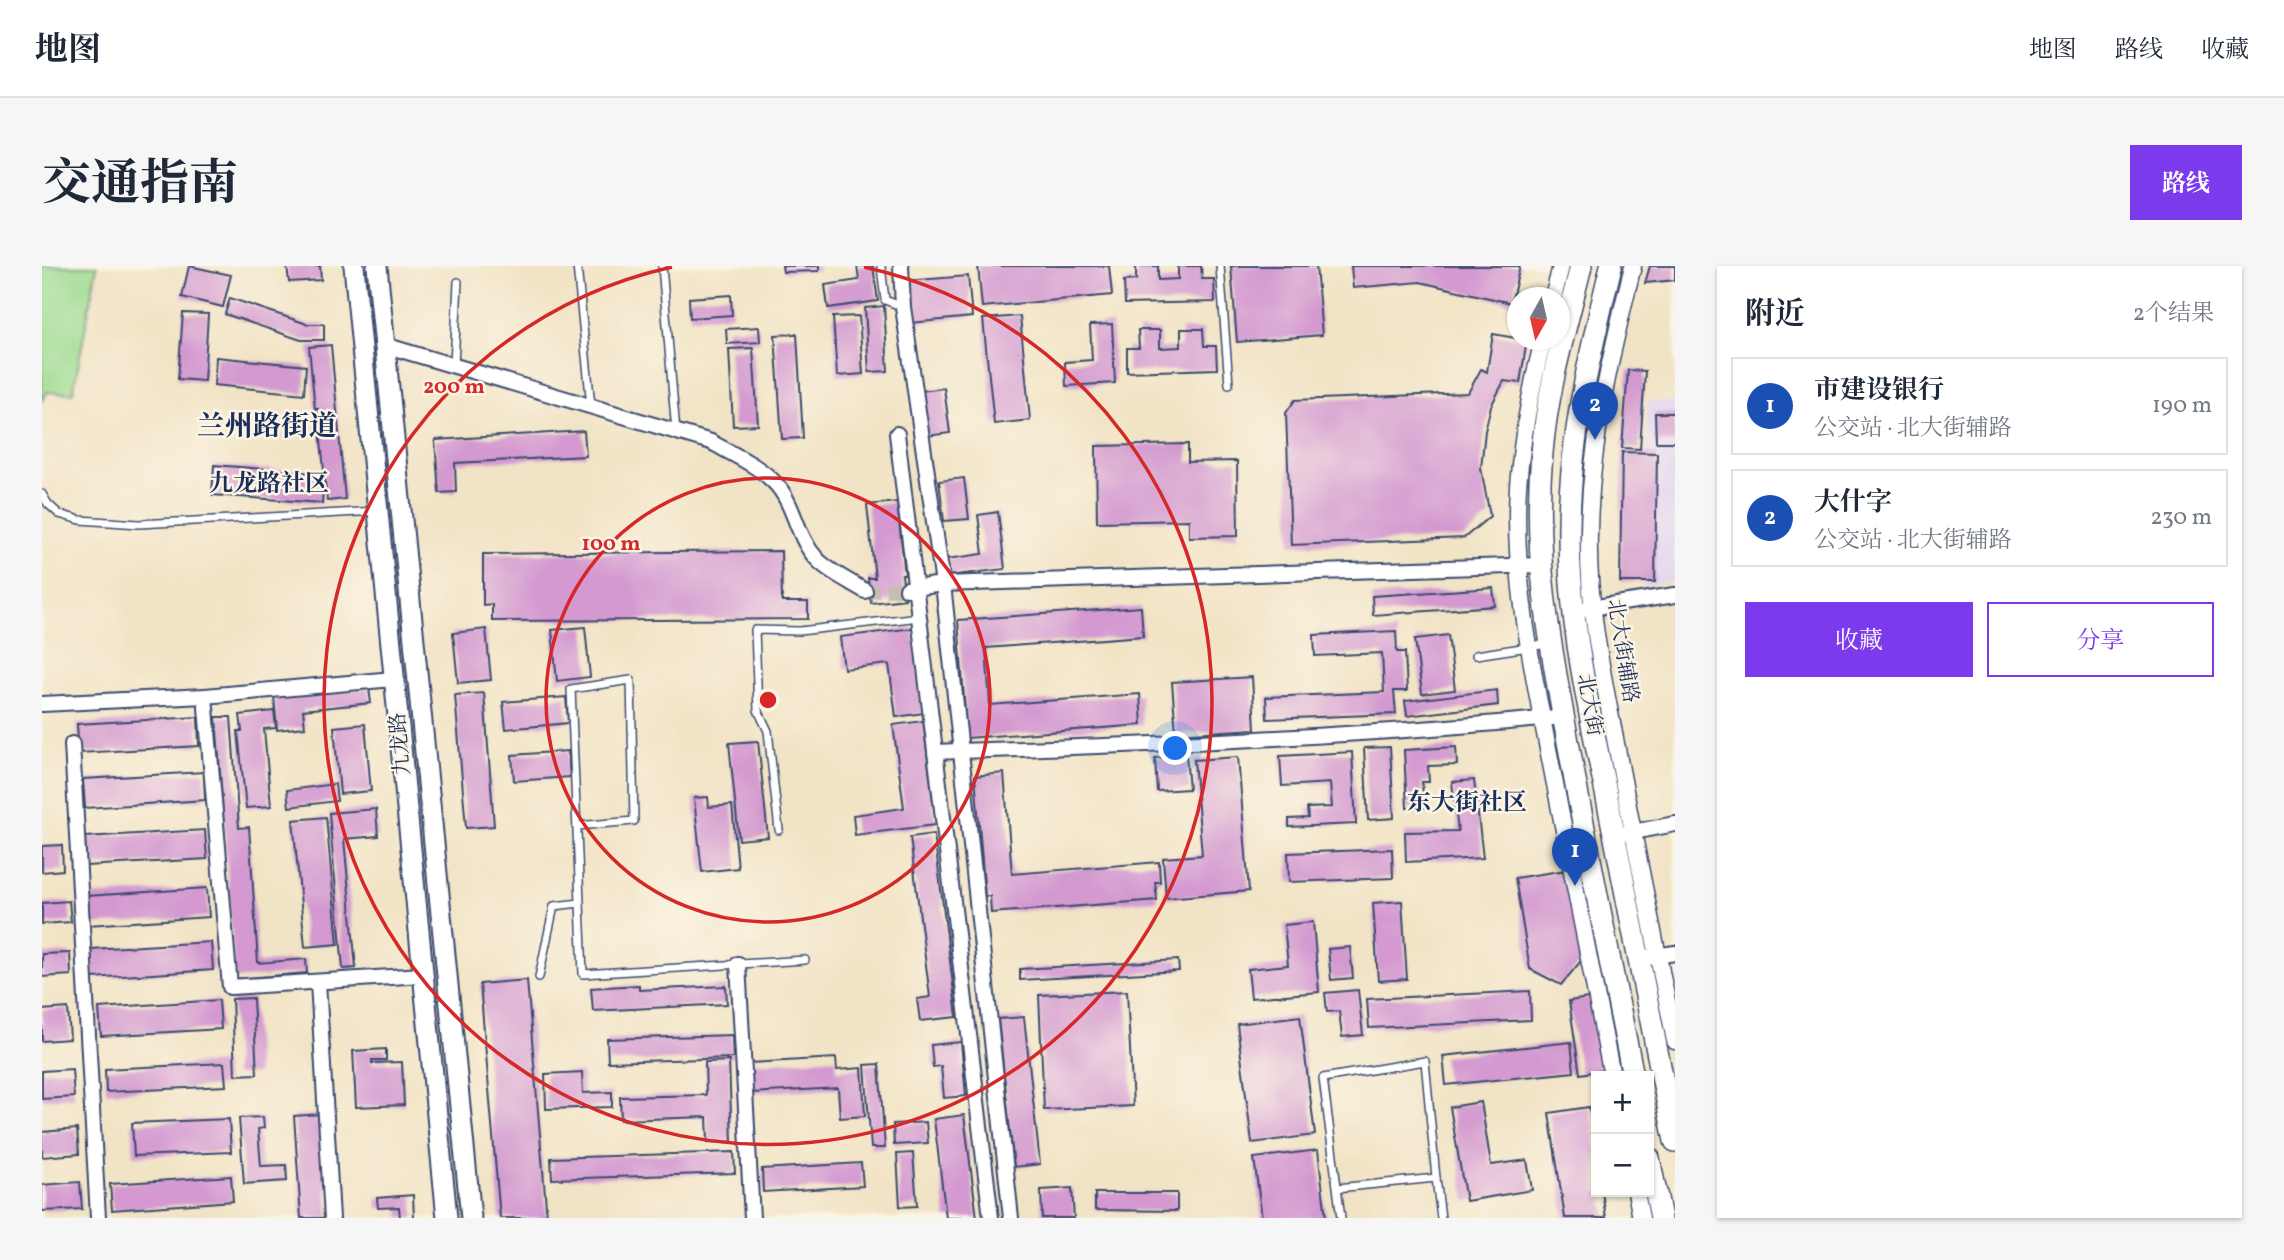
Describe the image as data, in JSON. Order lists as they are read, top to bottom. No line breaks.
{"streets":{"main road":["北大街","九龙路"],"street":["北大街辅路"]},"crossings":[["北大街辅路","北大街"]],"districts":["兰州路街道","九龙路社区","东大街社区"],"north":"bottom","page":{"header":"地图","nav":["地图","路线","收藏"],"title":"交通指南","buttons":["路线",["收藏","分享"]],"heading":["附近","2个结果"],"list":[{"mark":"1","name":"市建设银行","note":"公交站 · 北大街辅路","value":"190 m"},{"mark":"2","name":"大什字","note":"公交站 · 北大街辅路","value":"230 m"}],"pins":["2","1"],"map_buttons":["+","−"]},"rings":["200 m","100 m"]}
